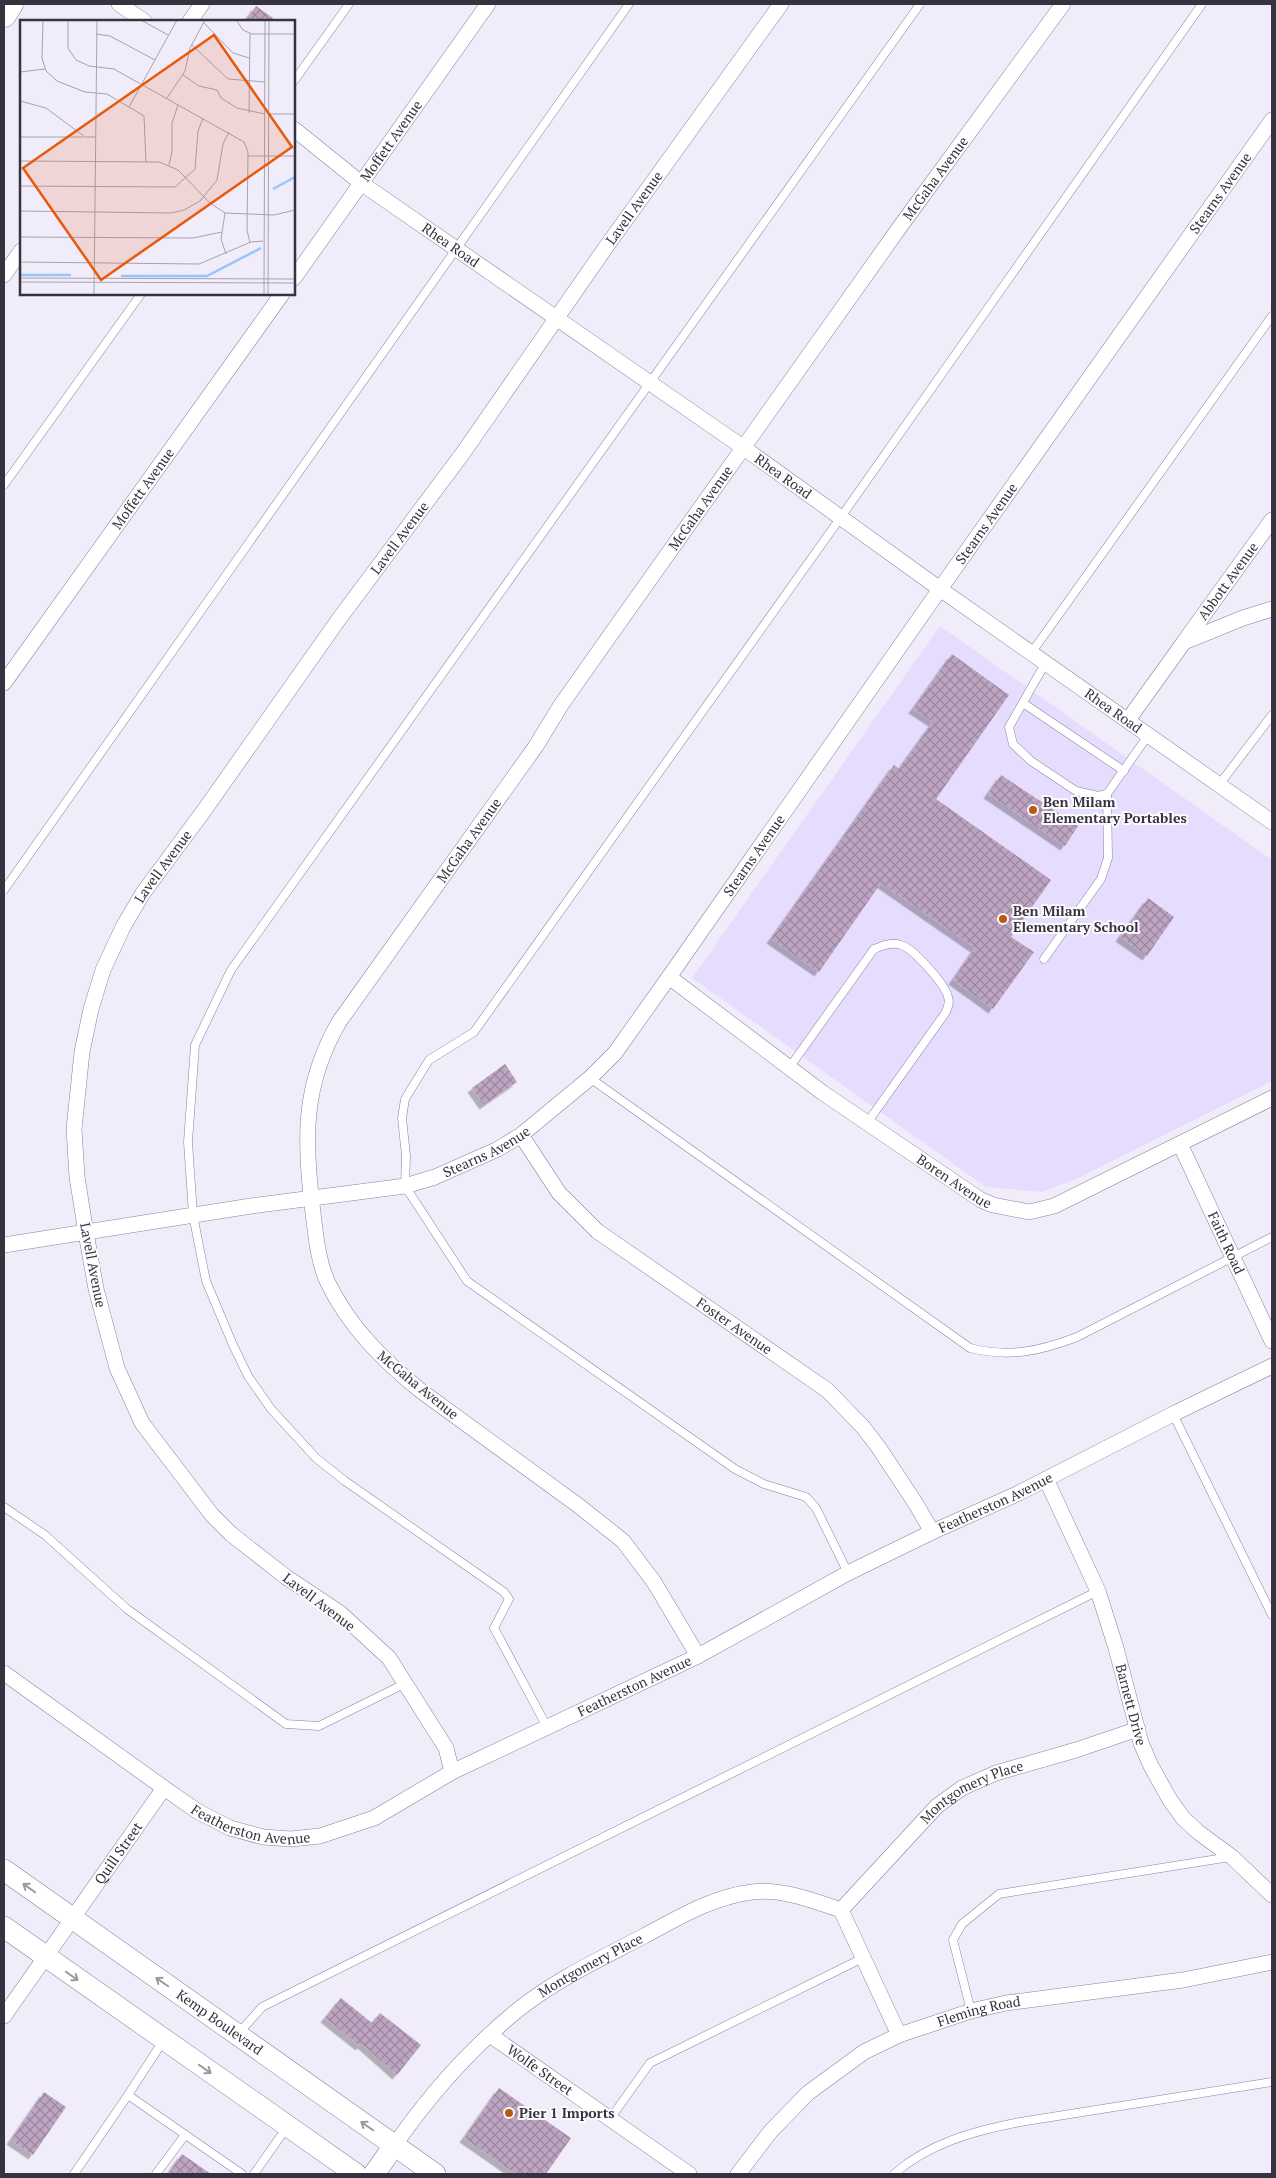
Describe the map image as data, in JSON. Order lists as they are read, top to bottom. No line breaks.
{"streets":{"main road":["Kemp Boulevard"],"street":["Moffett Avenue","McGaha Avenue","Stearns Avenue","Lavell Avenue","Rhea Road","Abbott Avenue","Boren Avenue","Faith Road","Foster Avenue","Featherston Avenue","Barnett Drive","Montgomery Place","Quill Street","Fleming Road","Wolfe Street"]},"crossings":[["Moffett Avenue","Rhea Road"],["McGaha Avenue","Stearns Avenue"],["McGaha Avenue","Rhea Road"],["McGaha Avenue","Featherston Avenue"],["Stearns Avenue","Lavell Avenue"],["Stearns Avenue","Rhea Road"],["Stearns Avenue","Boren Avenue"],["Stearns Avenue","Foster Avenue"],["Lavell Avenue","Rhea Road"],["Lavell Avenue","Featherston Avenue"],["Rhea Road","Abbott Avenue"],["Boren Avenue","Faith Road"],["Foster Avenue","Featherston Avenue"],["Featherston Avenue","Barnett Drive"],["Featherston Avenue","Quill Street"],["Barnett Drive","Montgomery Place"],["Montgomery Place","Kemp Boulevard"],["Montgomery Place","Wolfe Street"],["Quill Street","Kemp Boulevard"]],"places":["Ben Milam Elementary Portables","Ben Milam Elementary School","Pier 1 Imports"]}
